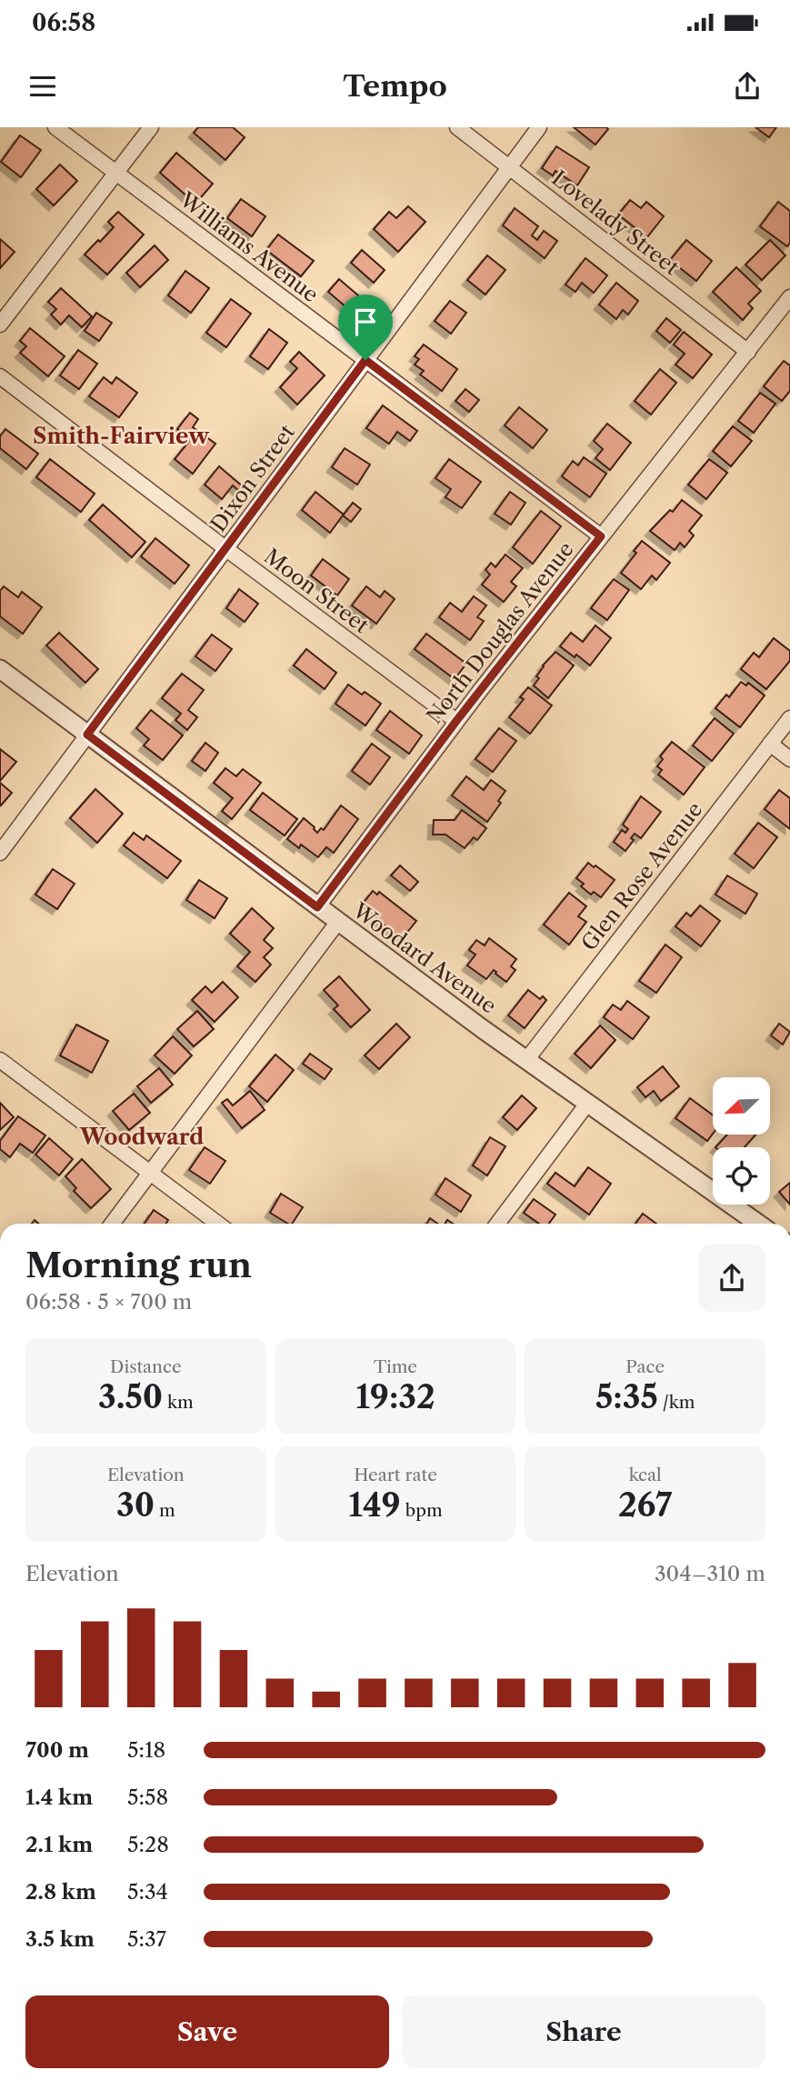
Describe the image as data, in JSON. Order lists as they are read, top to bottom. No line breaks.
{"streets":{"street":["Lovelady Street","Williams Avenue","Dixon Street","Moon Street","North Douglas Avenue","Glen Rose Avenue","Woodard Avenue"]},"crossings":[["Lovelady Street","Dixon Street"],["Lovelady Street","North Douglas Avenue"],["Williams Avenue","Dixon Street"],["Williams Avenue","North Douglas Avenue"],["Dixon Street","Moon Street"],["Dixon Street","Woodard Avenue"],["Moon Street","North Douglas Avenue"],["North Douglas Avenue","Woodard Avenue"],["Glen Rose Avenue","Woodard Avenue"]],"districts":["Smith-Fairview","Woodward"],"north":"bottom left","page":{"status":"06:58","header":"Tempo","heading":["Morning run","06:58 · 5 × 700 m"],"stats":[["Distance","3.50 km"],["Time","19:32"],["Pace","5:35 /km"],["Elevation","30 m"],["Heart rate","149 bpm"],["kcal","267"]],"chart":["Elevation","304–310 m"],"list":[{"name":"700 m","note":"5:18"},{"name":"1.4 km","note":"5:58"},{"name":"2.1 km","note":"5:28"},{"name":"2.8 km","note":"5:34"},{"name":"3.5 km","note":"5:37"}],"buttons":["Save","Share"]}}
